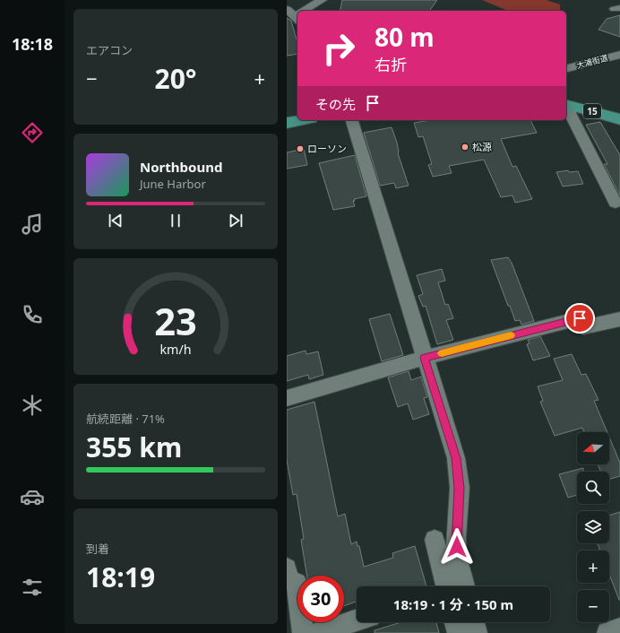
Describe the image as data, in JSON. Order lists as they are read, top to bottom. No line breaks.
{"streets":{"main road":["15"],"street":["大浦街道"]},"places":["松源","ローソン"],"north":"left","page":{"tabs":"18:18","tile":["エアコン",["航続距離 · 71%","355 km"],["到着","18:19"]],"turn":["80 m","右折"],"heat":["−","20°","+"],"then":"その先","song":["Northbound","June Harbor"],"map_buttons":["+","−"],"limit":"30","trip":"18:19 · 1 分 · 150 m","gauge":["23","km/h"]}}
